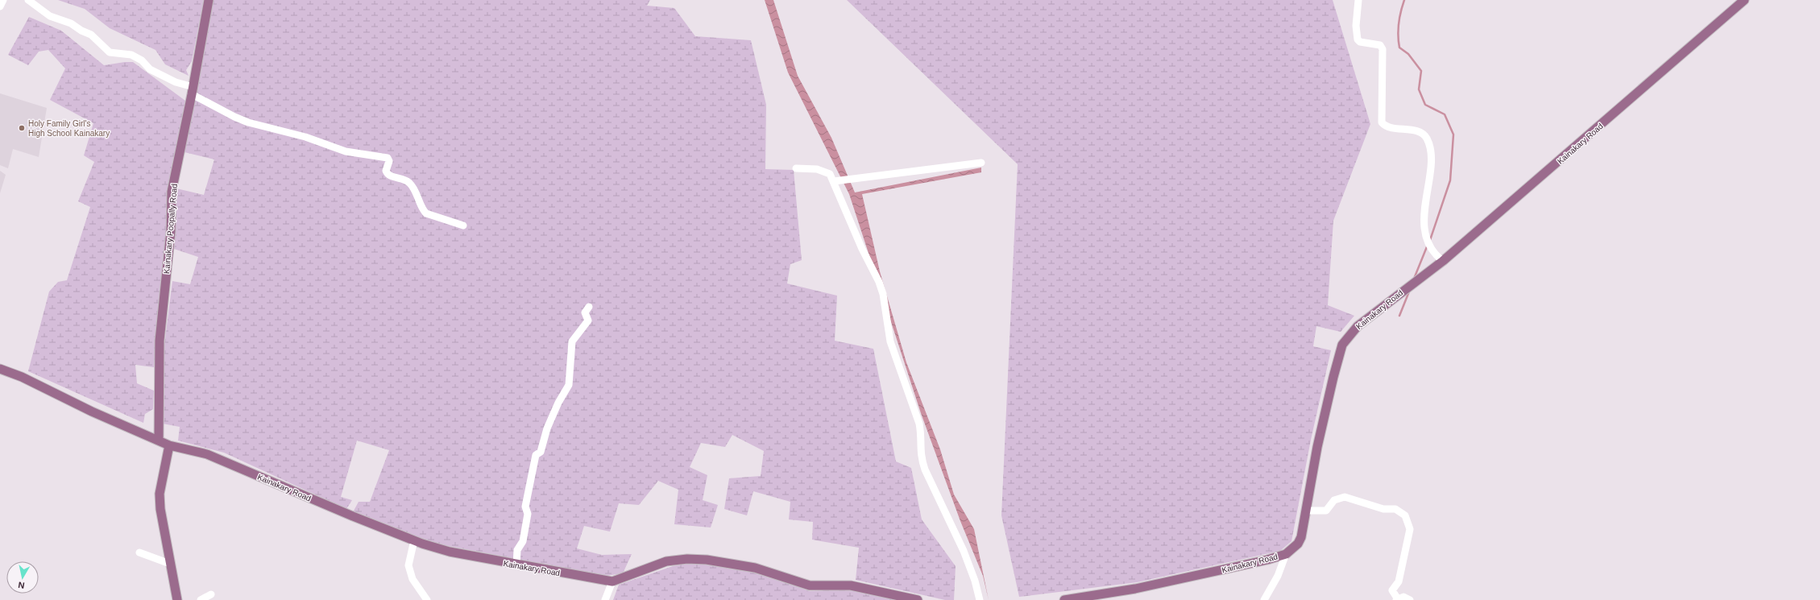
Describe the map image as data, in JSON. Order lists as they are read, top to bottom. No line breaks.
{"streets":{"main road":["Kainakary Road","Kainakary Poopally Road"]},"crossings":[["Kainakary Road","Kainakary Poopally Road"]],"places":["Holy Family Girl's High School Kainakary"],"north":"bottom"}
